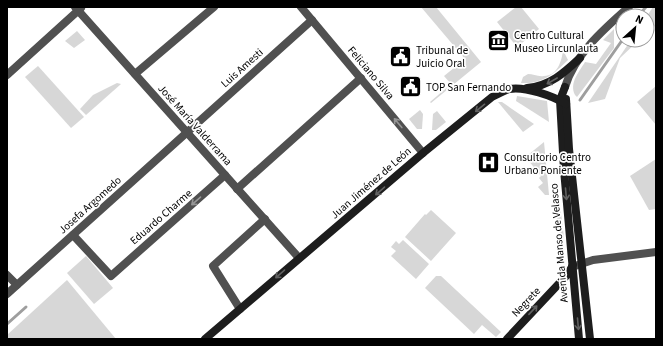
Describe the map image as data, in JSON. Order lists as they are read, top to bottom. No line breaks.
{"streets":{"main road":["Juan Jiménez de León","Avenida Manso de Velasco","Negrete"],"street":["Luis Amesti","Feliciano Silva","José María Valderrama","Josefa Argomedo","Eduardo Charme"]},"crossings":[["Luis Amesti","Feliciano Silva"],["Luis Amesti","José María Valderrama"],["Luis Amesti","Josefa Argomedo"],["Feliciano Silva","Juan Jiménez de León"],["José María Valderrama","Juan Jiménez de León"],["José María Valderrama","Josefa Argomedo"],["José María Valderrama","Eduardo Charme"],["Juan Jiménez de León","Avenida Manso de Velasco"],["Josefa Argomedo","Eduardo Charme"],["Avenida Manso de Velasco","Negrete"]],"one_way":["Feliciano Silva","Juan Jiménez de León","Negrete"],"places":{"museum":["Centro Cultural Museo Lircunlauta"],"public building":["Tribunal de Juicio Oral","TOP San Fernando"],"hospital":["Consultorio Centro Urbano Poniente"]},"north":"top right"}
